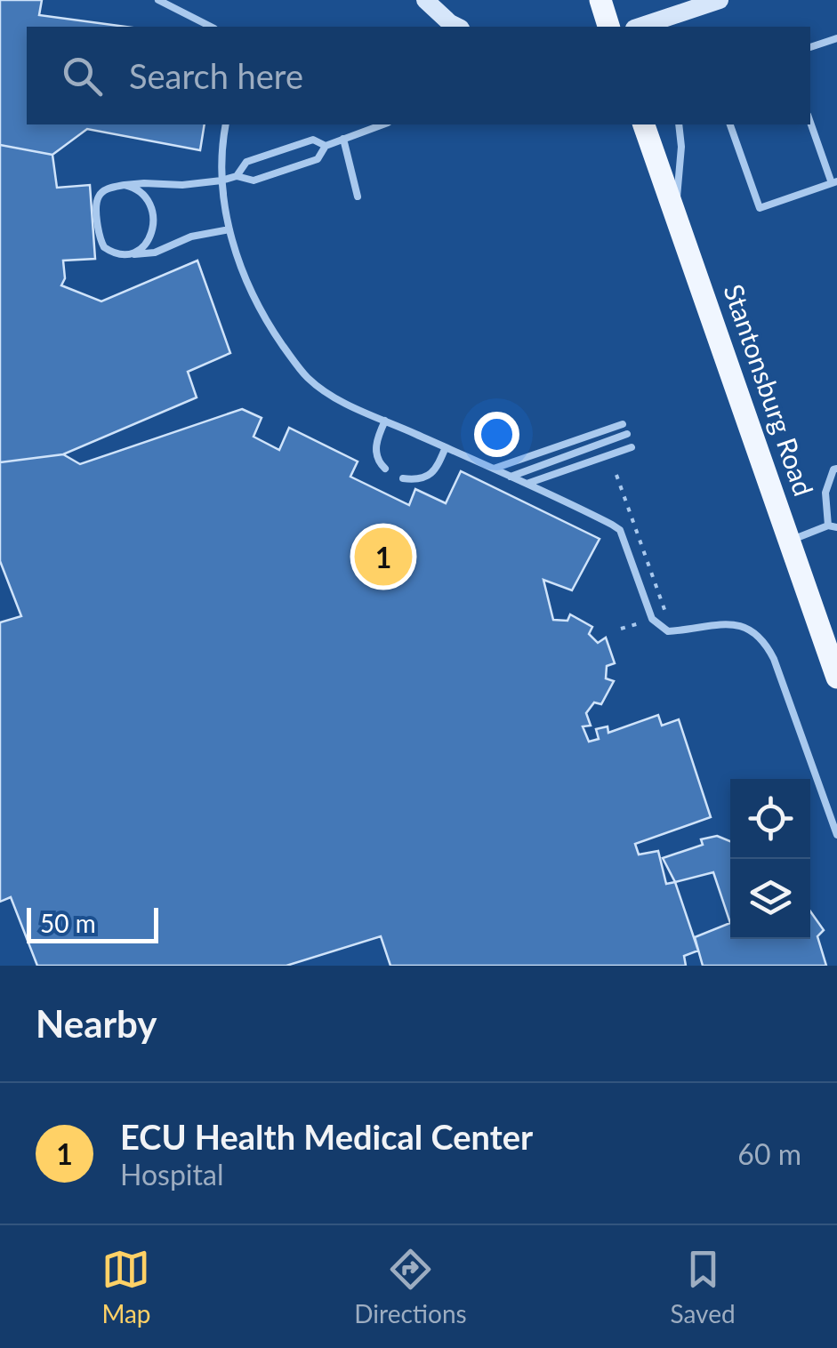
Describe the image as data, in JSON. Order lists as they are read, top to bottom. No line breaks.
{"streets":{"main road":["Stantonsburg Road"]},"scale_bar":"50 m","page":{"search":"Search here","pins":"1","scale":"50 m","heading":"Nearby","list":[{"mark":"1","name":"ECU Health Medical Center","note":"Hospital","value":"60 m"}],"nav":["Map","Directions","Saved"]}}
